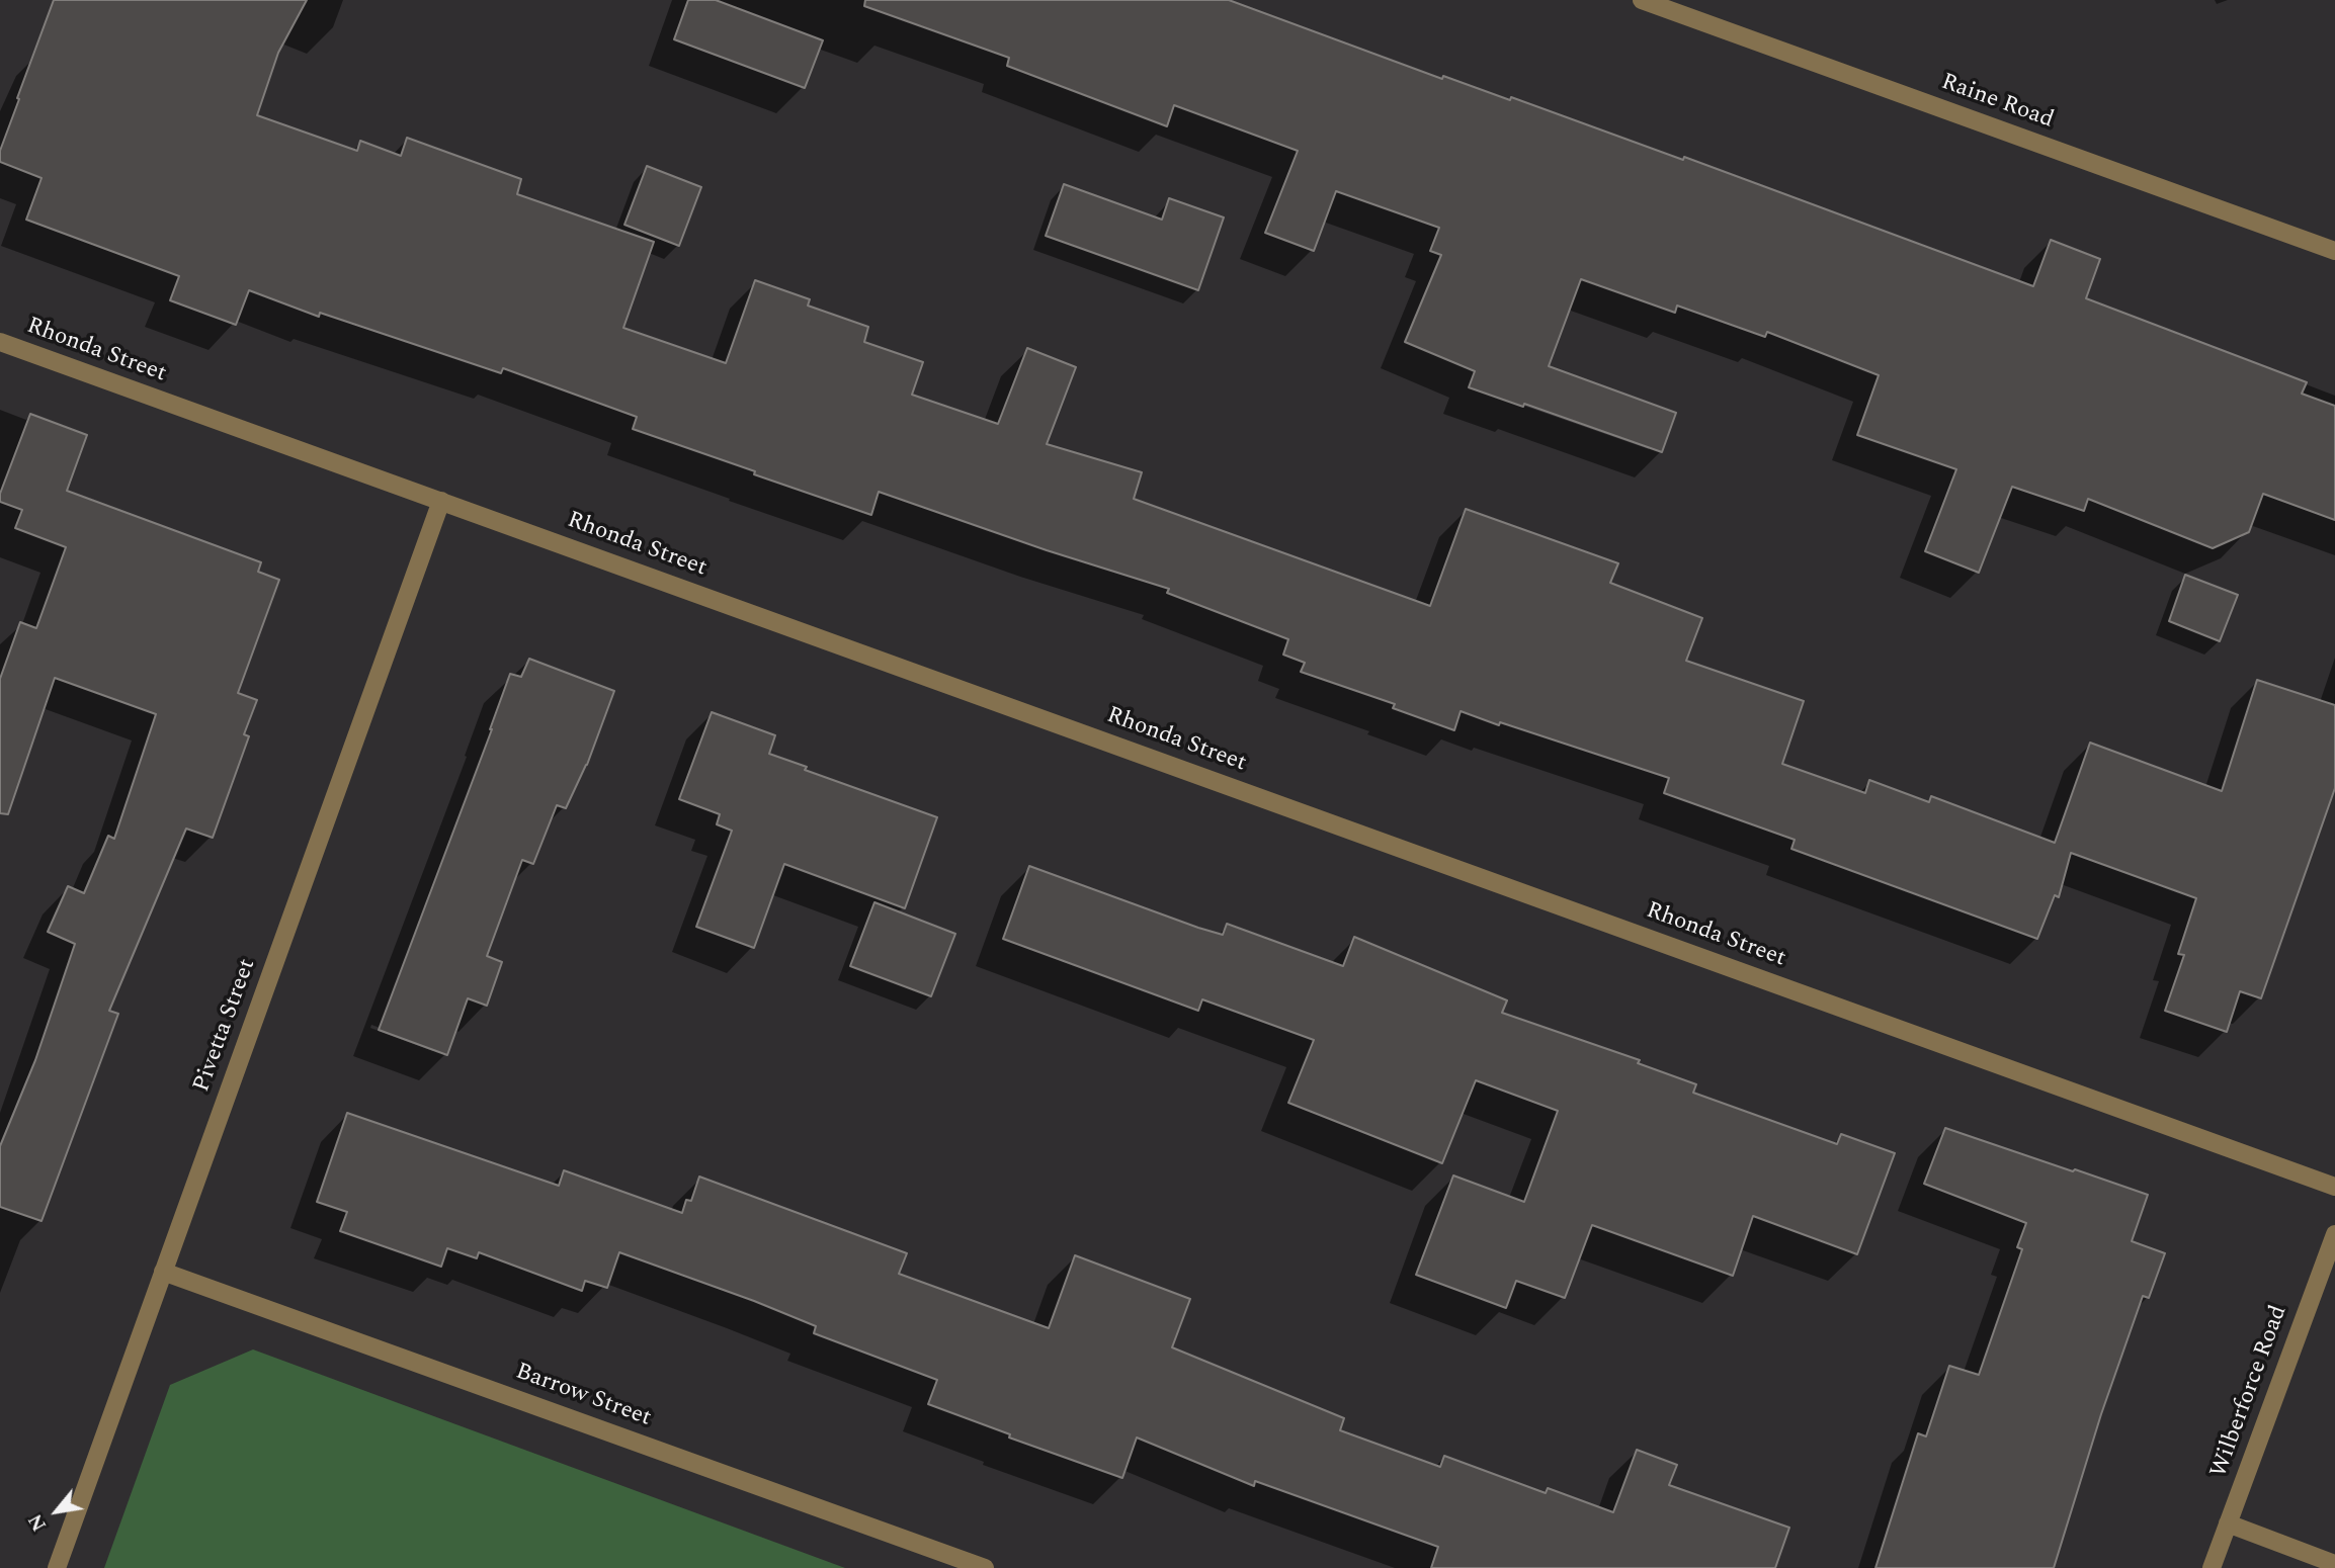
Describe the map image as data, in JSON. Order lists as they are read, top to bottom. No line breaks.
{"streets":{"street":["Raine Road","Rhonda Street","Pivetta Street","Wilberforce Road","Barrow Street"]},"crossings":[["Rhonda Street","Pivetta Street"],["Pivetta Street","Barrow Street"]],"north":"bottom left"}
